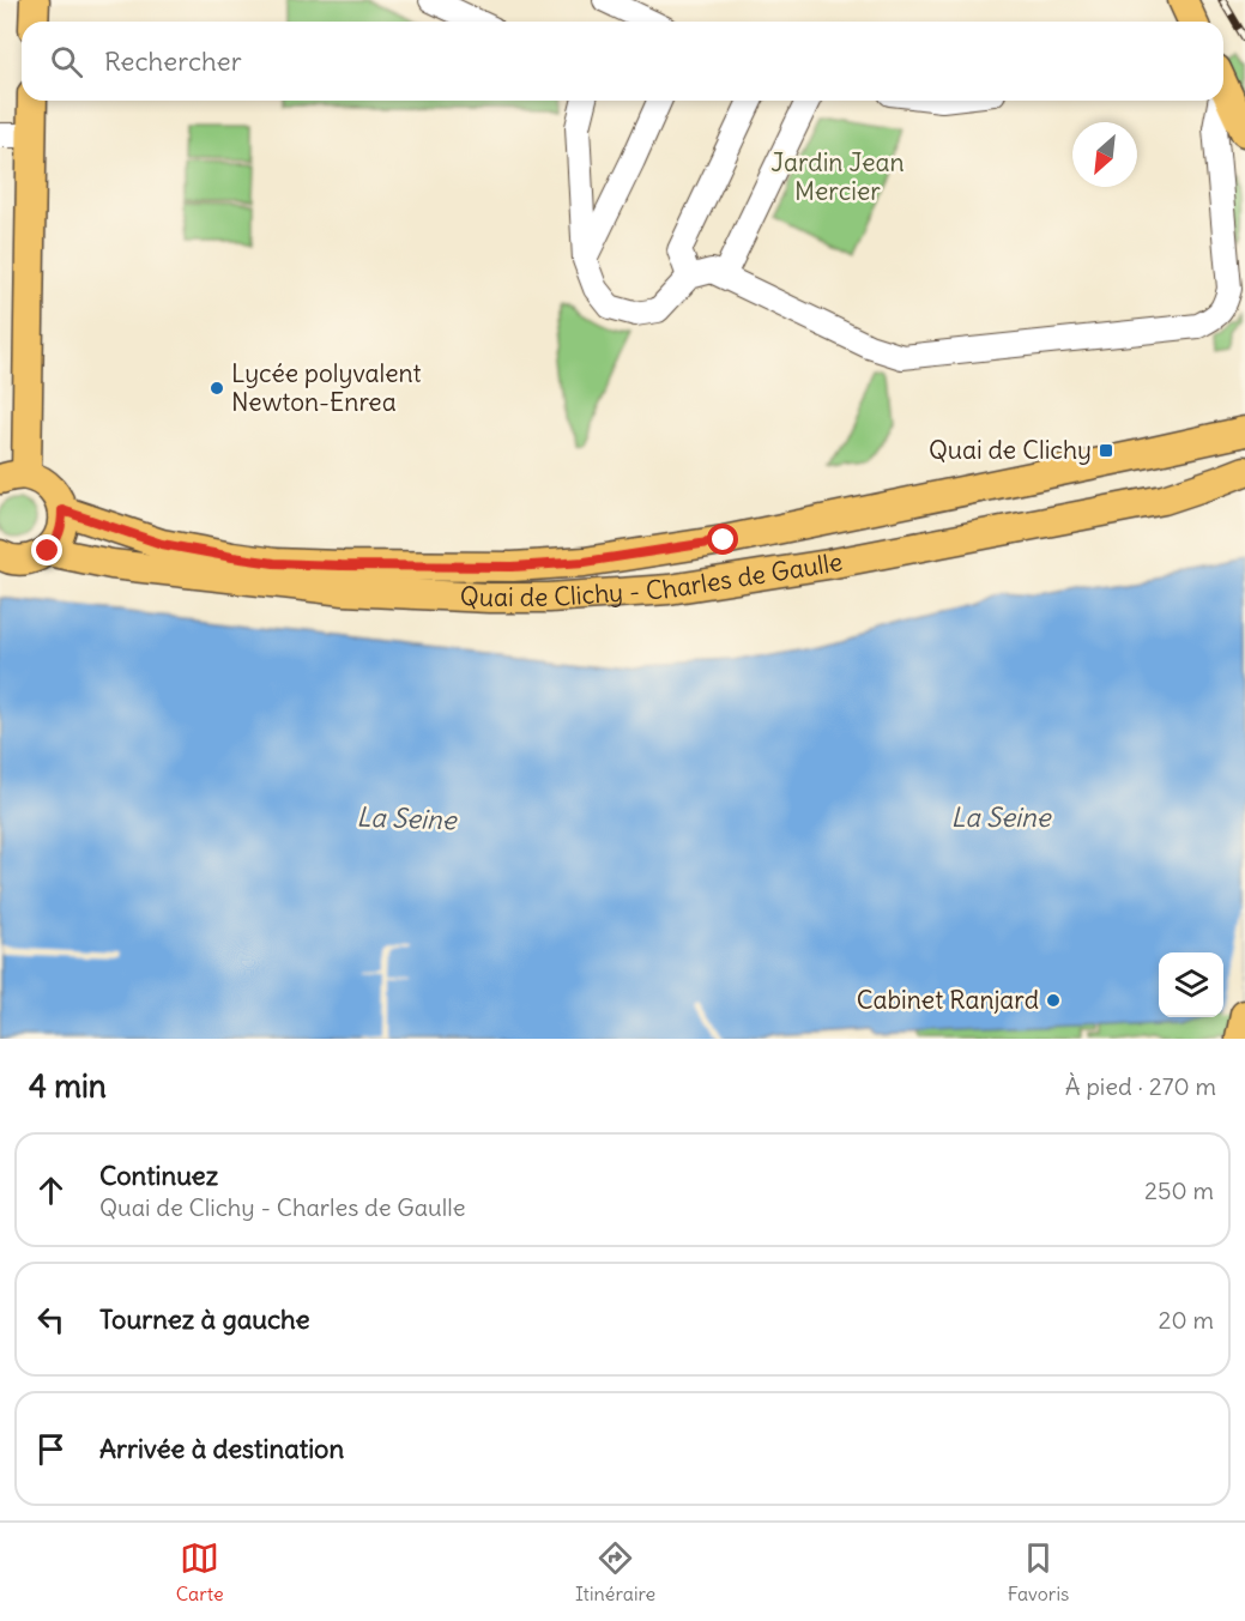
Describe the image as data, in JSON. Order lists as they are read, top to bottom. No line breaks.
{"streets":{"main road":["Quai de Clichy - Charles de Gaulle"]},"water":["La Seine"],"parks":["Jardin Jean Mercier"],"places":{"other":["Lycée polyvalent Newton-Enrea","Cabinet Ranjard"],"transit":["Quai de Clichy"]},"north":"bottom left","page":{"search":"Rechercher","heading":["4 min","À pied · 270 m"],"list":[["Continuez","Quai de Clichy - Charles de Gaulle","250 m"],["Tournez à gauche","20 m"],"Arrivée à destination"],"nav":["Carte","Itinéraire","Favoris"]}}
